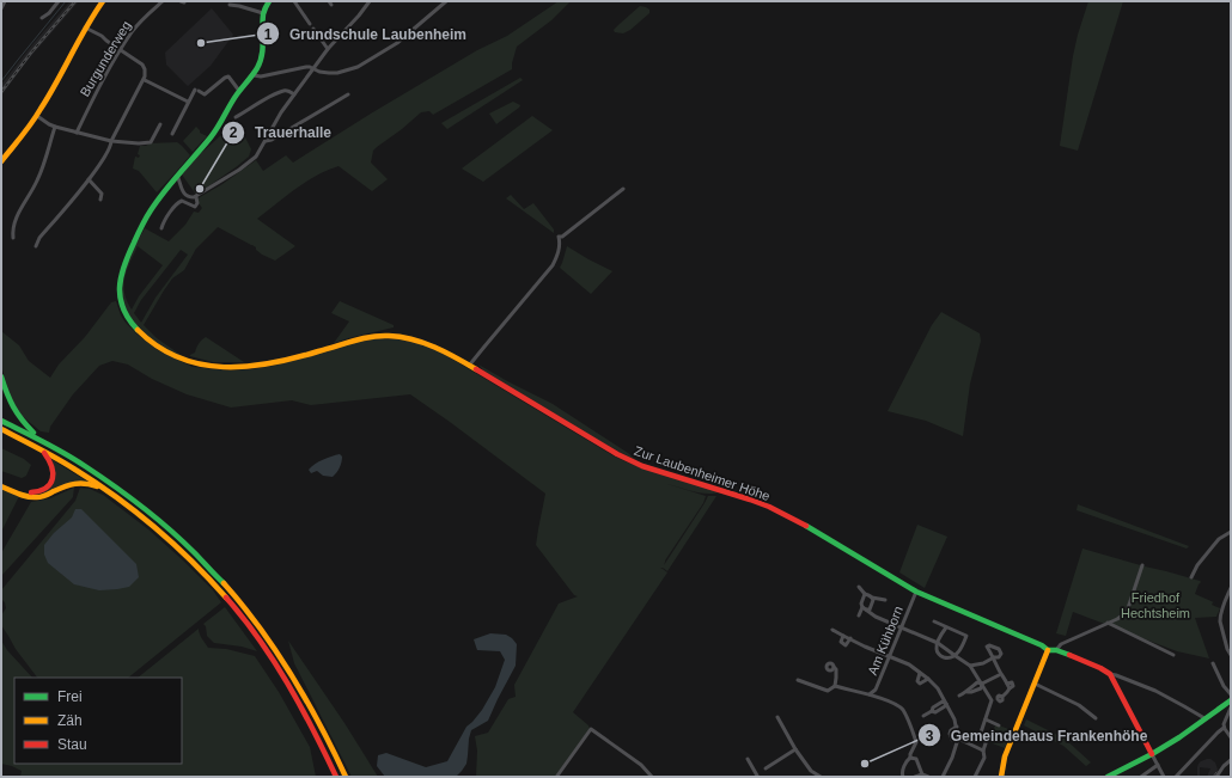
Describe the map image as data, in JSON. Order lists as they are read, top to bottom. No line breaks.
{"streets":{"main road":["Zur Laubenheimer Höhe"],"street":["Burgunderweg","Am Kühborn"]},"crossings":[["Zur Laubenheimer Höhe","Am Kühborn"]],"parks":["Friedhof Hechtsheim"],"places":["Grundschule Laubenheim","Trauerhalle","Gemeindehaus Frankenhöhe"],"legend":["Frei","Zäh","Stau"]}
